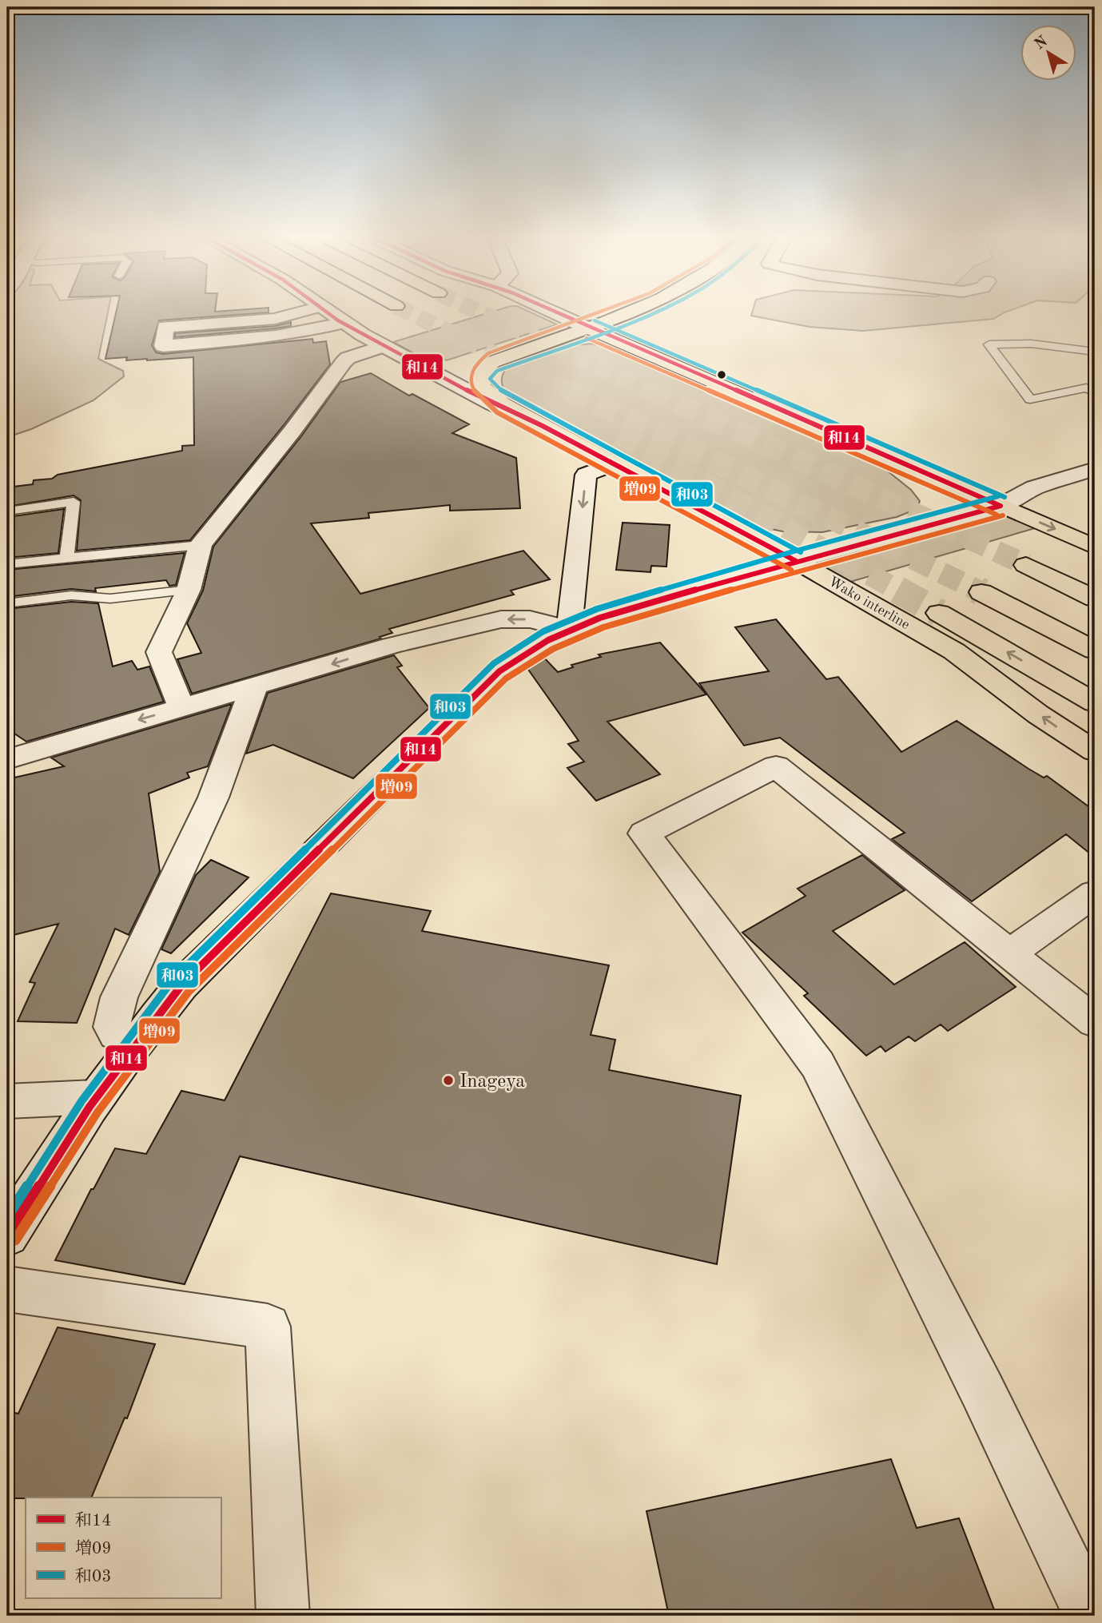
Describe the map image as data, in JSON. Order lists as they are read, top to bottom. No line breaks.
{"streets":{"main road":["Wako interline"]},"places":["Inageya"],"lines":["transit line 和14","transit line 増09","transit line 和03"],"legend":["和14","増09","和03"],"north":"top left"}
